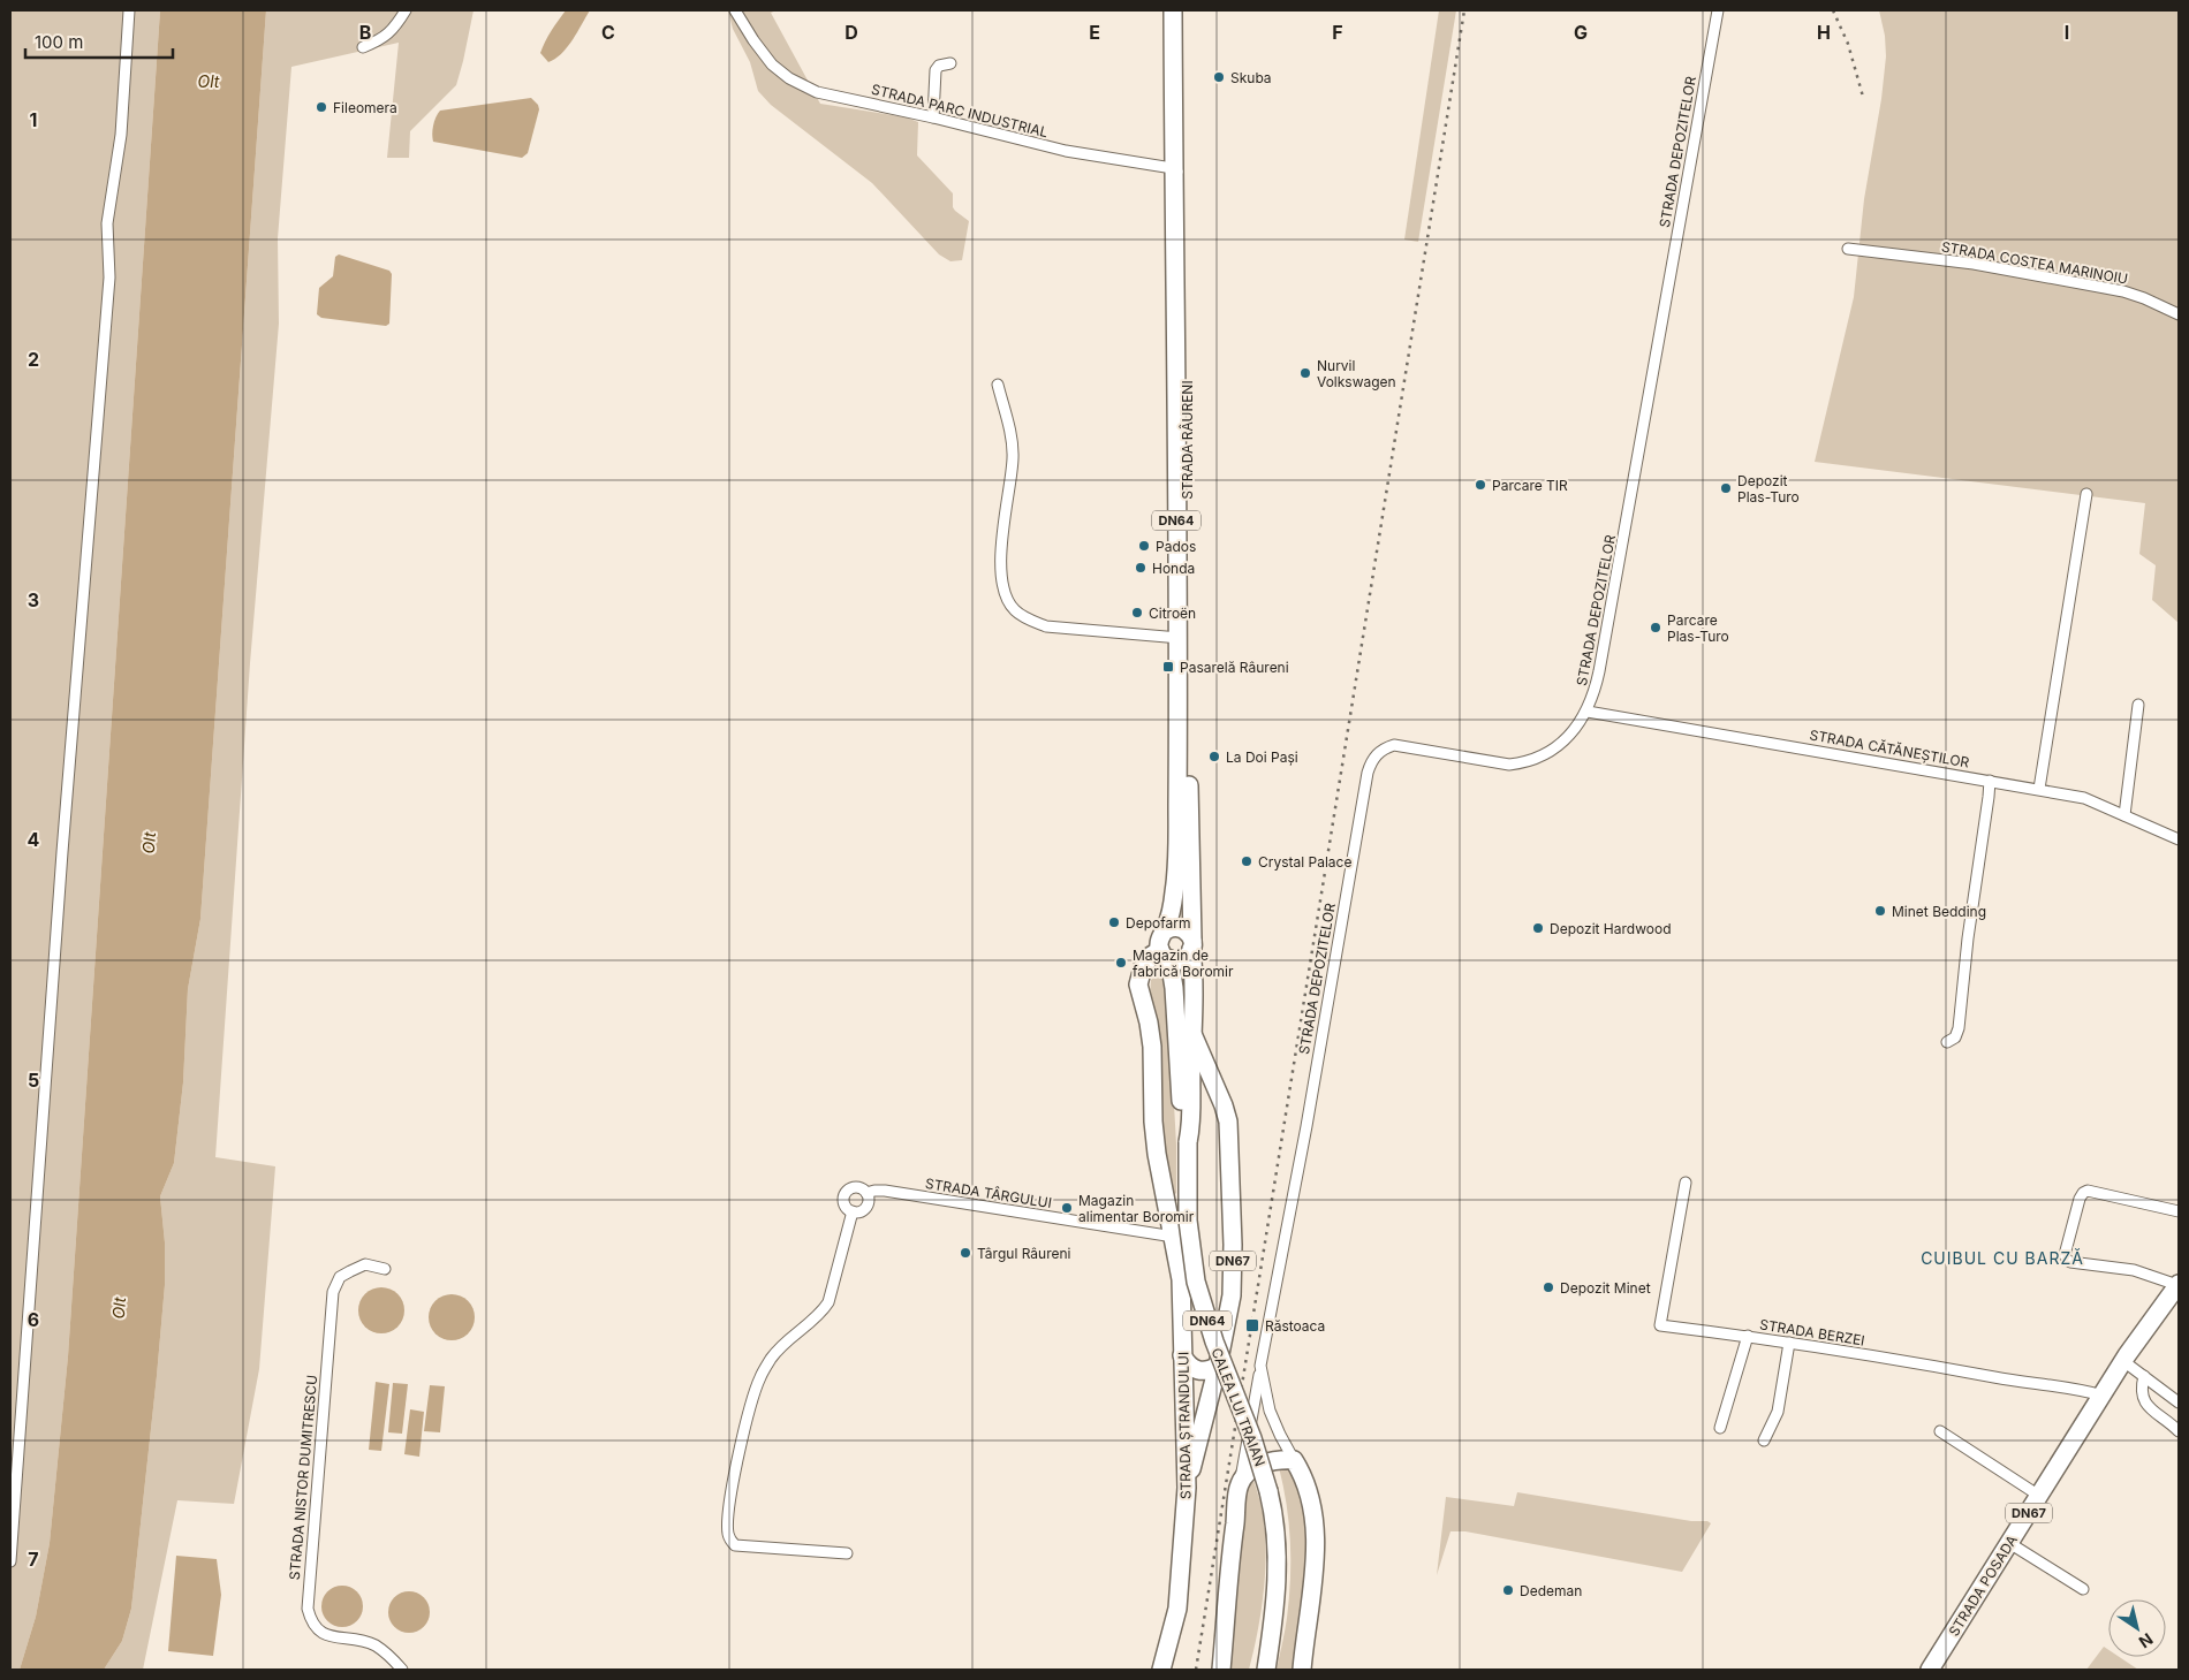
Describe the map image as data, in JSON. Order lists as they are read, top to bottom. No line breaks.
{"streets":{"main road":["STRADA RÂURENI","DN64","DN67","CALEA LUI TRAIAN","STRADA ȘTRANDULUI","STRADA POSADA"],"street":["STRADA PARC INDUSTRIAL","STRADA DEPOZITELOR","STRADA COSTEA MARINOIU","STRADA CĂTĂNEȘTILOR","STRADA TÂRGULUI","STRADA BERZEI","STRADA NISTOR DUMITRESCU"]},"crossings":[["STRADA PARC INDUSTRIAL","STRADA RÂURENI"],["STRADA DEPOZITELOR","STRADA CĂTĂNEȘTILOR"],["STRADA RÂURENI","DN64"],["STRADA RÂURENI","CALEA LUI TRAIAN"],["STRADA RÂURENI","STRADA ȘTRANDULUI"],["DN64","CALEA LUI TRAIAN"],["DN64","STRADA ȘTRANDULUI"],["STRADA TÂRGULUI","STRADA ȘTRANDULUI"],["DN67","CALEA LUI TRAIAN"],["DN67","STRADA ȘTRANDULUI"],["DN67","STRADA POSADA"],["STRADA BERZEI","STRADA POSADA"],["CALEA LUI TRAIAN","STRADA ȘTRANDULUI"]],"districts":["CUIBUL CU BARZĂ"],"water":["Olt"],"places":{"other":["Skuba","Fileomera","Nurvil Volkswagen","Parcare TIR","Depozit Plas-Turo","Pados","Honda","Citroën","Parcare Plas-Turo","La Doi Pași","Crystal Palace","Minet Bedding","Depofarm","Depozit Hardwood","Magazin de fabrică Boromir","Magazin alimentar Boromir","Târgul Râureni","Depozit Minet","Dedeman"],"transit":["Pasarelă Râureni","Răstoaca"]},"scale_bar":"100 m","north":"bottom right","grid":{"columns":["B","C","D","E","F","G","H","I"],"rows":["1","2","3","4","5","6","7"]}}
